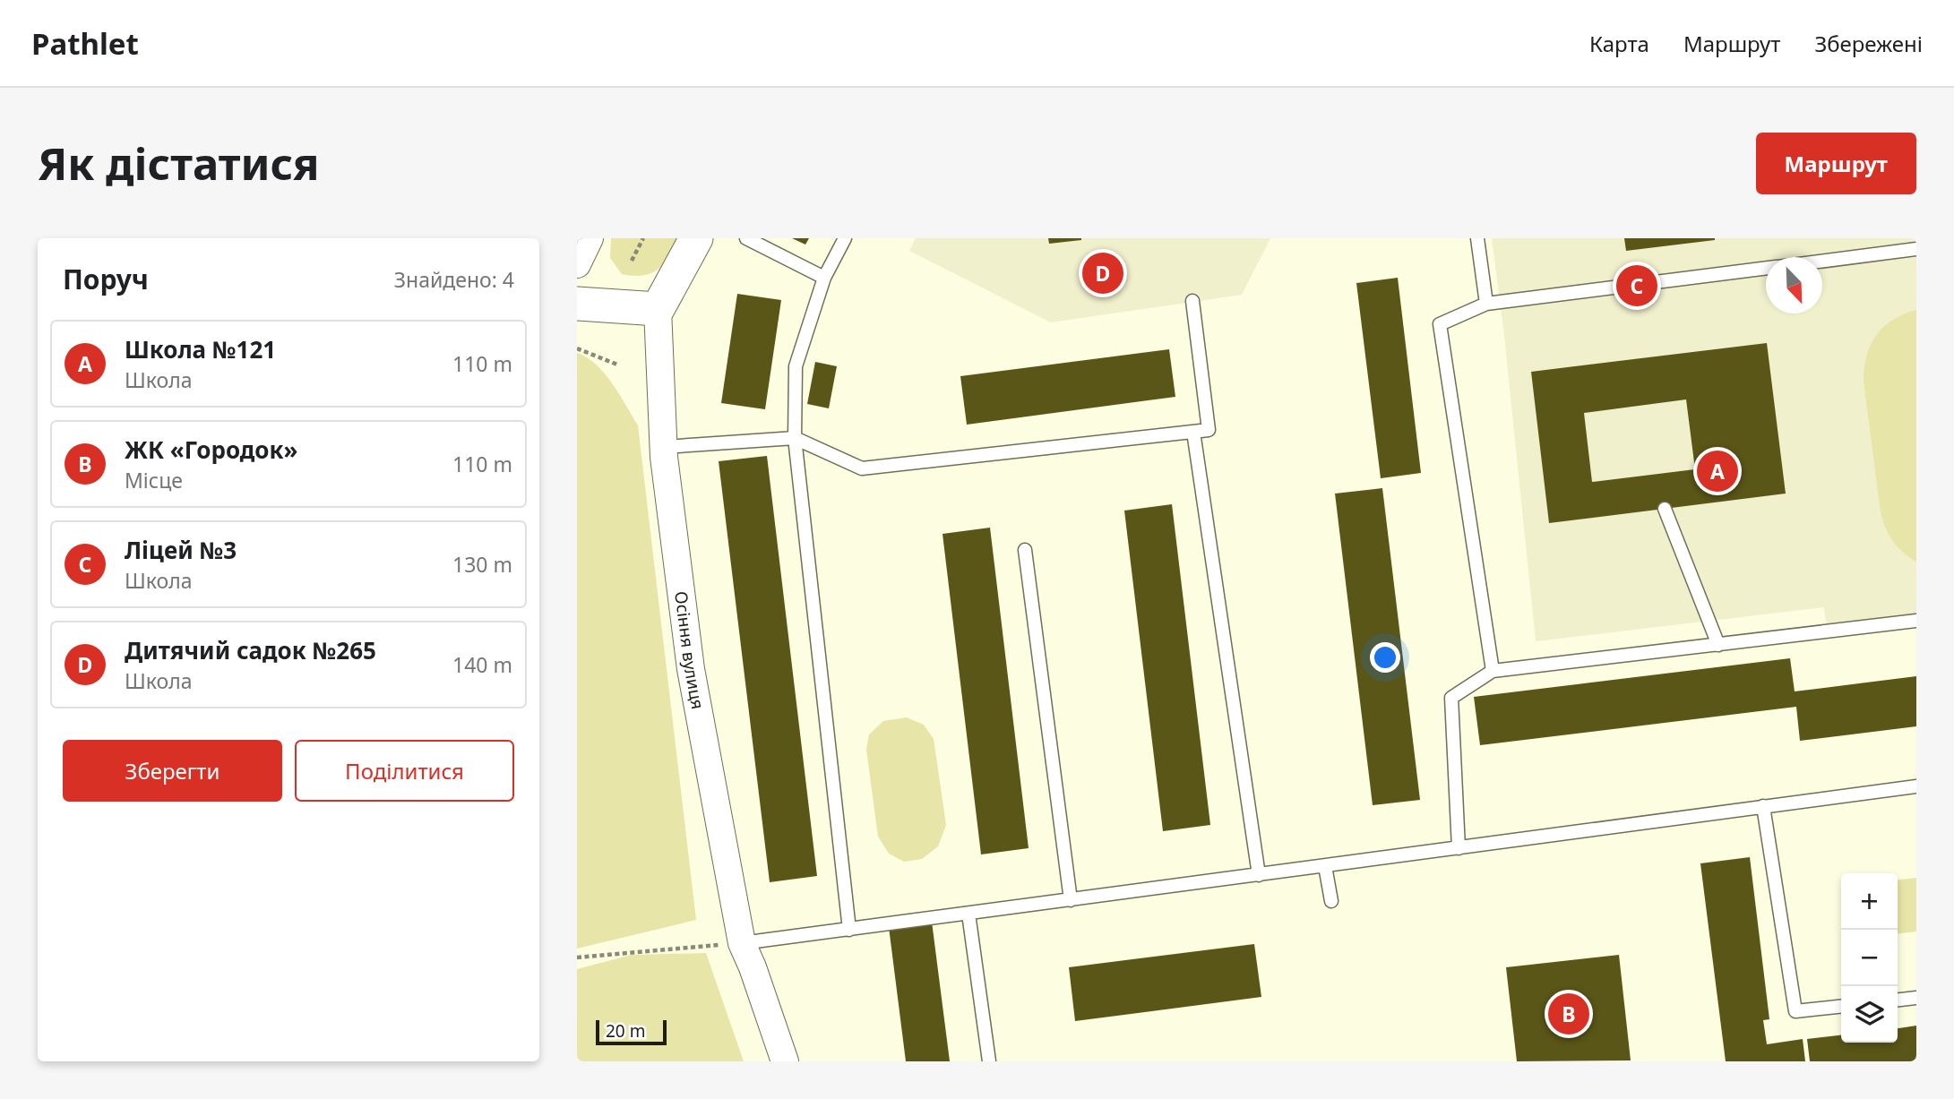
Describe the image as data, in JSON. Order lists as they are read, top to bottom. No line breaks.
{"streets":{"street":["Осіння вулиця"]},"scale_bar":"20 m","north":"bottom right","page":{"header":"Pathlet","nav":["Карта","Маршрут","Збережені"],"buttons":["Маршрут",["Зберегти","Поділитися"]],"title":"Як дістатися","heading":["Поруч","Знайдено: 4"],"pins":["D","C","A","B"],"list":[{"mark":"A","name":"Школа №121","note":"Школа","value":"110 m"},{"mark":"B","name":"ЖК «Городок»","note":"Місце","value":"110 m"},{"mark":"C","name":"Ліцей №3","note":"Школа","value":"130 m"},{"mark":"D","name":"Дитячий садок №265","note":"Школа","value":"140 m"}],"map_buttons":["+","−"],"scale":"20 m"}}
